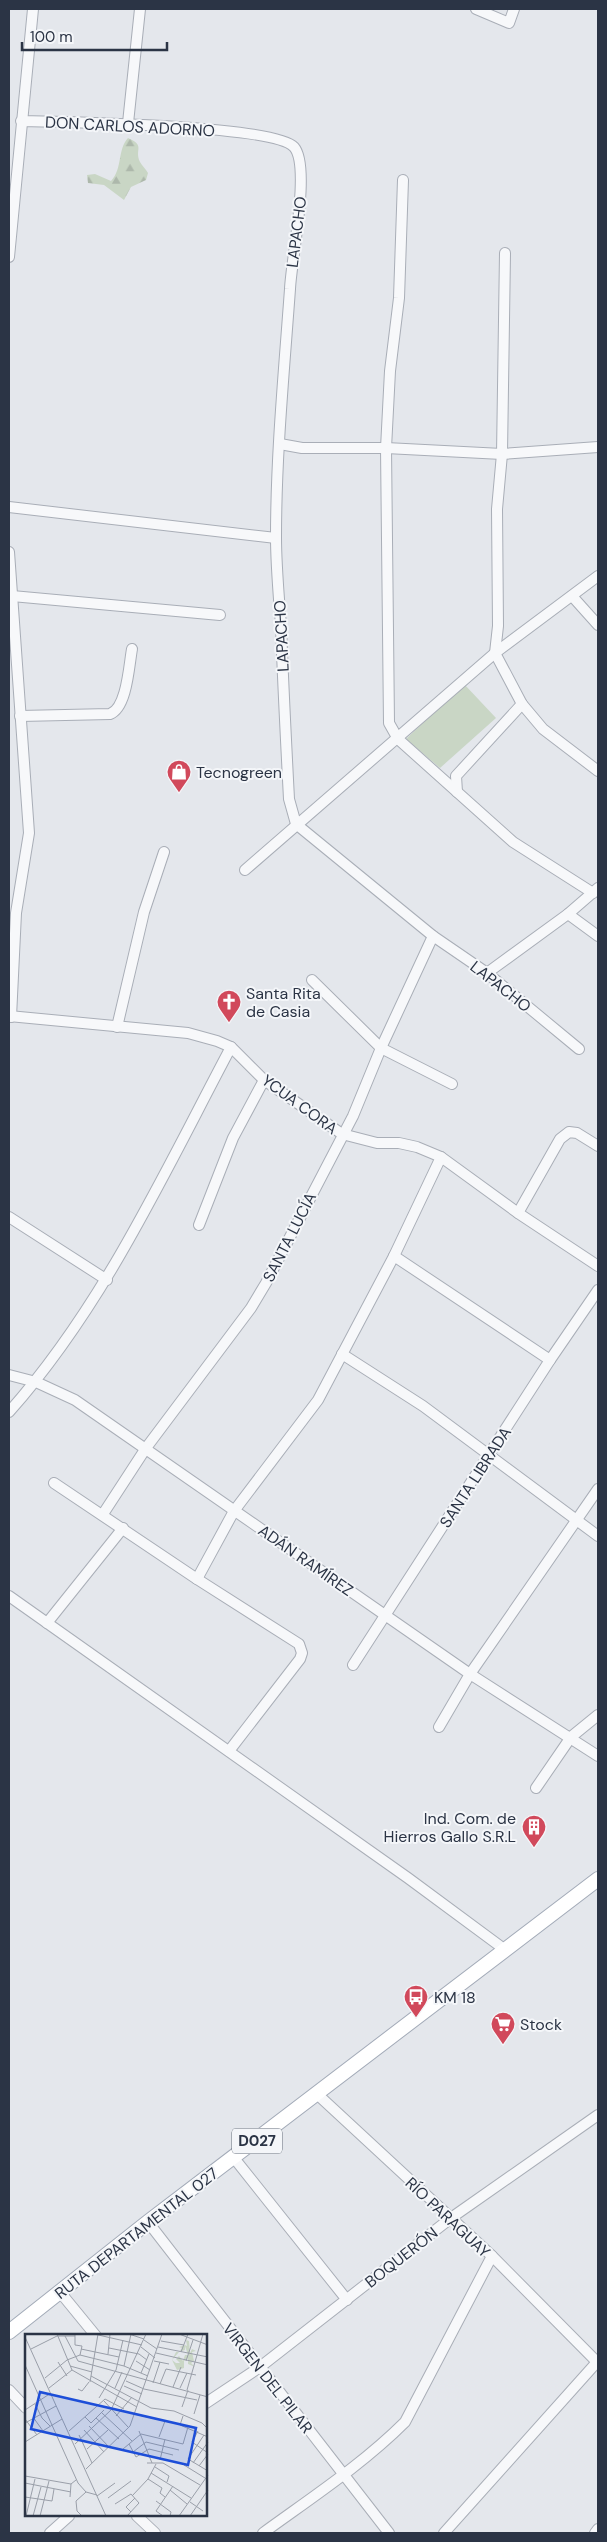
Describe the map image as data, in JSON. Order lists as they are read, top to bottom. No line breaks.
{"streets":{"main road":["D027","RUTA DEPARTAMENTAL 027"],"street":["DON CARLOS ADORNO","LAPACHO","YCUA CORA","SANTA LUCÍA","SANTA LIBRADA","ADÁN RAMÍREZ","RÍO PARAGUAY","BOQUERÓN","VIRGEN DEL PILAR"]},"crossings":[["DON CARLOS ADORNO","LAPACHO"],["LAPACHO","SANTA LUCÍA"],["YCUA CORA","SANTA LUCÍA"],["SANTA LUCÍA","ADÁN RAMÍREZ"],["SANTA LIBRADA","ADÁN RAMÍREZ"],["RÍO PARAGUAY","RUTA DEPARTAMENTAL 027"],["RÍO PARAGUAY","BOQUERÓN"],["RUTA DEPARTAMENTAL 027","VIRGEN DEL PILAR"],["BOQUERÓN","VIRGEN DEL PILAR"]],"places":{"shop":["Tecnogreen"],"church":["Santa Rita de Casia"],"building":["Ind. Com. de Hierros Gallo S.R.L"],"bus stop":["KM 18"],"supermarket":["Stock"]},"scale_bar":"100 m"}
